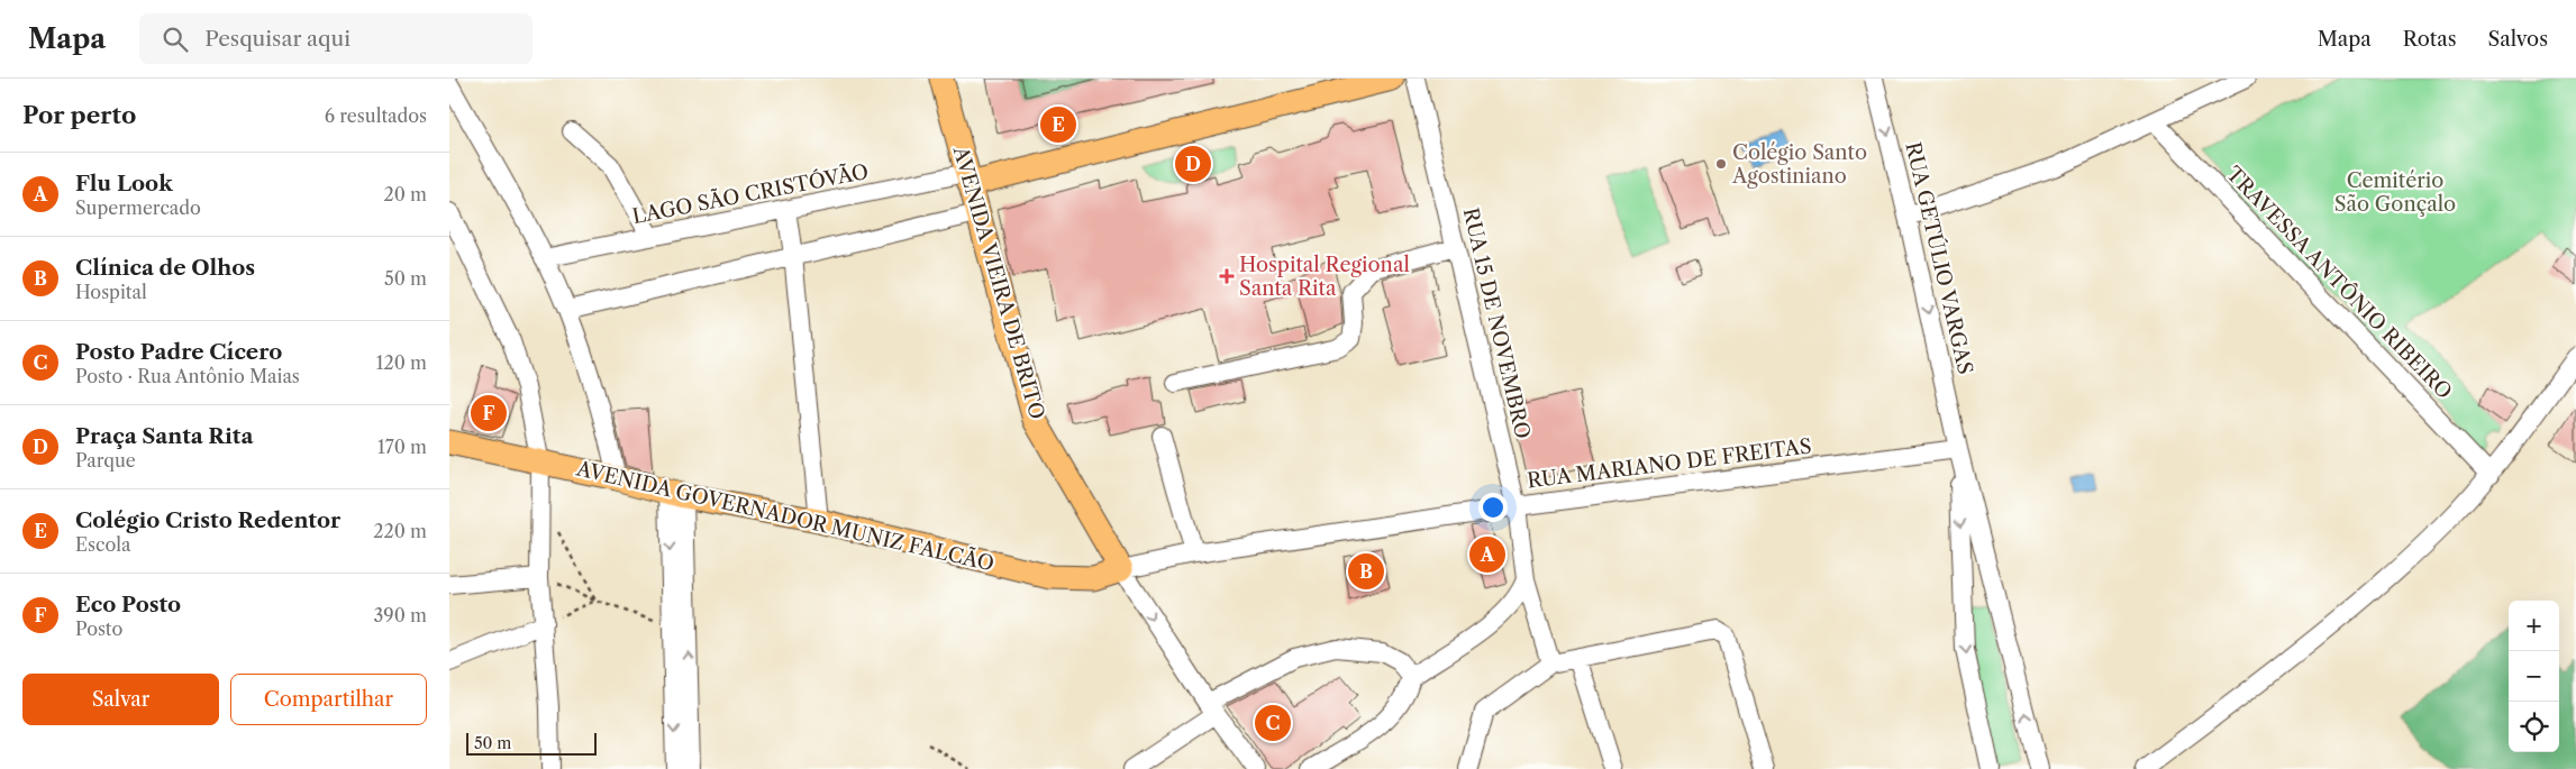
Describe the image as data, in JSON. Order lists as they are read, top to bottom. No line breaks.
{"streets":{"main road":["AVENIDA VIEIRA DE BRITO","AVENIDA GOVERNADOR MUNIZ FALCÃO"],"street":["LAGO SÃO CRISTÓVÃO","RUA GETÚLIO VARGAS","TRAVESSA ANTÔNIO RIBEIRO","RUA 15 DE NOVEMBRO","RUA MARIANO DE FREITAS"]},"crossings":[["LAGO SÃO CRISTÓVÃO","AVENIDA VIEIRA DE BRITO"],["RUA GETÚLIO VARGAS","RUA MARIANO DE FREITAS"],["AVENIDA VIEIRA DE BRITO","RUA MARIANO DE FREITAS"],["AVENIDA VIEIRA DE BRITO","AVENIDA GOVERNADOR MUNIZ FALCÃO"],["RUA 15 DE NOVEMBRO","RUA MARIANO DE FREITAS"],["RUA MARIANO DE FREITAS","AVENIDA GOVERNADOR MUNIZ FALCÃO"]],"parks":["Cemitério São Gonçalo"],"places":{"other":["Colégio Santo Agostiniano"],"health":["Hospital Regional Santa Rita"]},"scale_bar":"50 m","page":{"header":"Mapa","search":"Pesquisar aqui","nav":["Mapa","Rotas","Salvos"],"heading":["Por perto","6 resultados"],"pins":["E","D","F","A","B","C"],"list":[{"mark":"A","name":"Flu Look","note":"Supermercado","value":"20 m"},{"mark":"B","name":"Clínica de Olhos","note":"Hospital","value":"50 m"},{"mark":"C","name":"Posto Padre Cícero","note":"Posto · Rua Antônio Maias","value":"120 m"},{"mark":"D","name":"Praça Santa Rita","note":"Parque","value":"170 m"},{"mark":"E","name":"Colégio Cristo Redentor","note":"Escola","value":"220 m"},{"mark":"F","name":"Eco Posto","note":"Posto","value":"390 m"}],"map_buttons":["+","−"],"buttons":["Salvar","Compartilhar"],"scale":"50 m"}}
